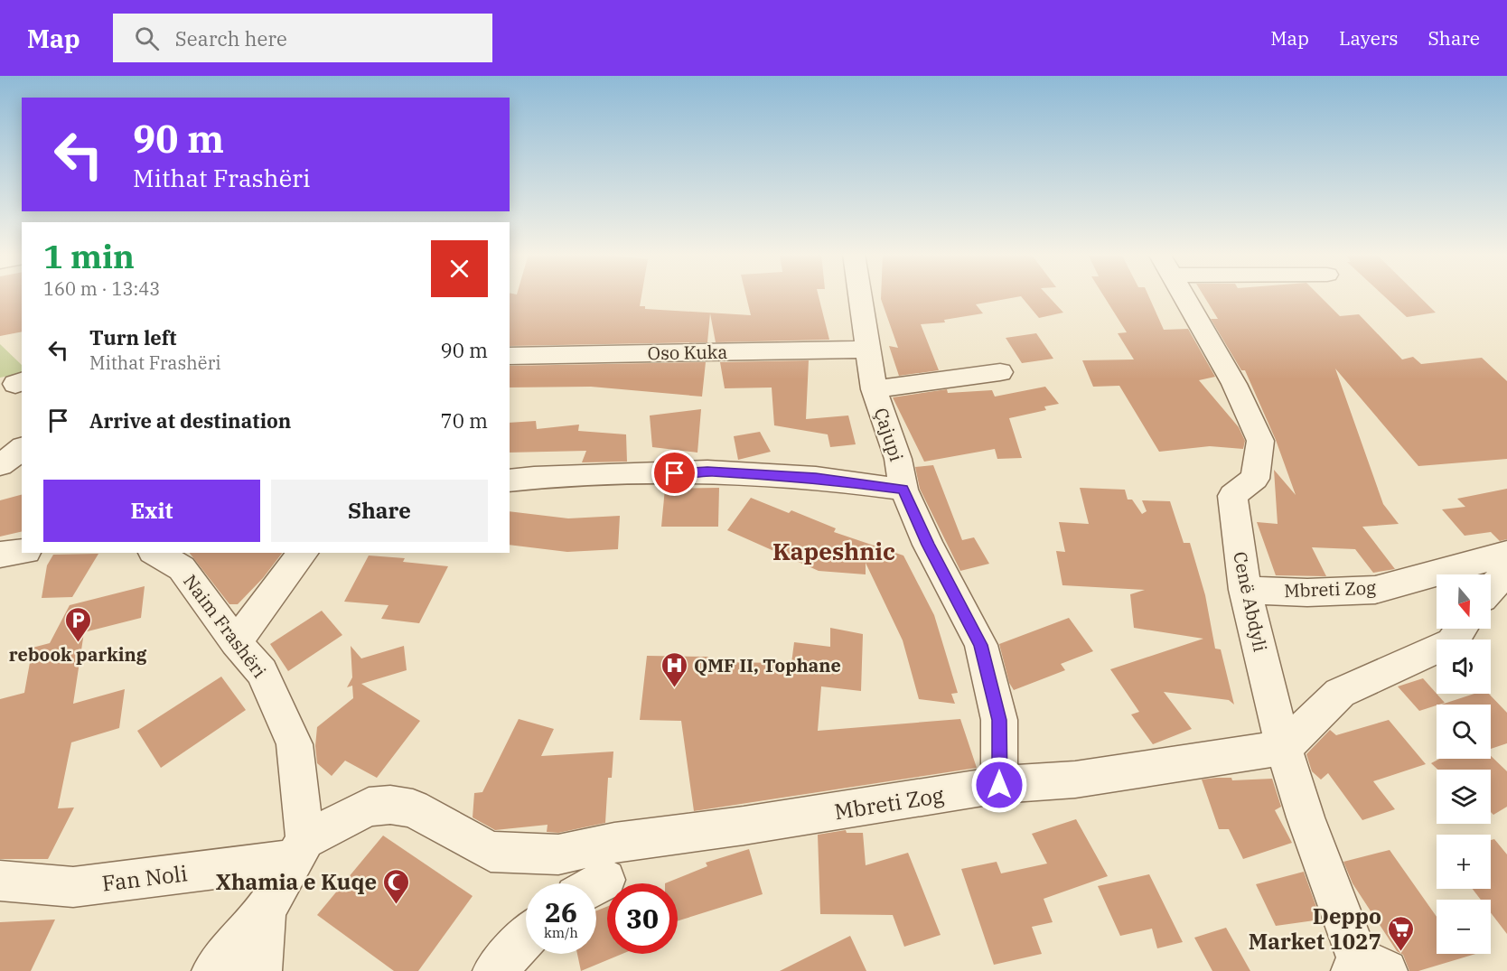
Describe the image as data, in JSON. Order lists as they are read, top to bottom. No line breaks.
{"streets":{"street":["Oso Kuka","Çajupi","Mbreti Zog","Cenë Abdyli","Naim Frashëri","Fan Noli"]},"crossings":[["Oso Kuka","Çajupi"],["Çajupi","Mbreti Zog"],["Mbreti Zog","Cenë Abdyli"],["Mbreti Zog","Naim Frashëri"],["Mbreti Zog","Fan Noli"],["Naim Frashëri","Fan Noli"]],"districts":["Kapeshnic"],"places":{"parking":["rebook parking"],"hospital":["QMF II, Tophane"],"mosque":["Xhamia e Kuqe"],"supermarket":["Deppo Market 1027"]},"north":"bottom","page":{"header":"Map","search":"Search here","nav":["Map","Layers","Share"],"turn":["90 m","Mithat Frashëri"],"heading":["1 min","160 m · 13:43"],"list":[{"name":"Turn left","note":"Mithat Frashëri","value":"90 m"},{"name":"Arrive at destination","value":"70 m"}],"buttons":["Exit","Share"],"map_buttons":["+","−"],"speed":"26 km/h","limit":"30"}}
